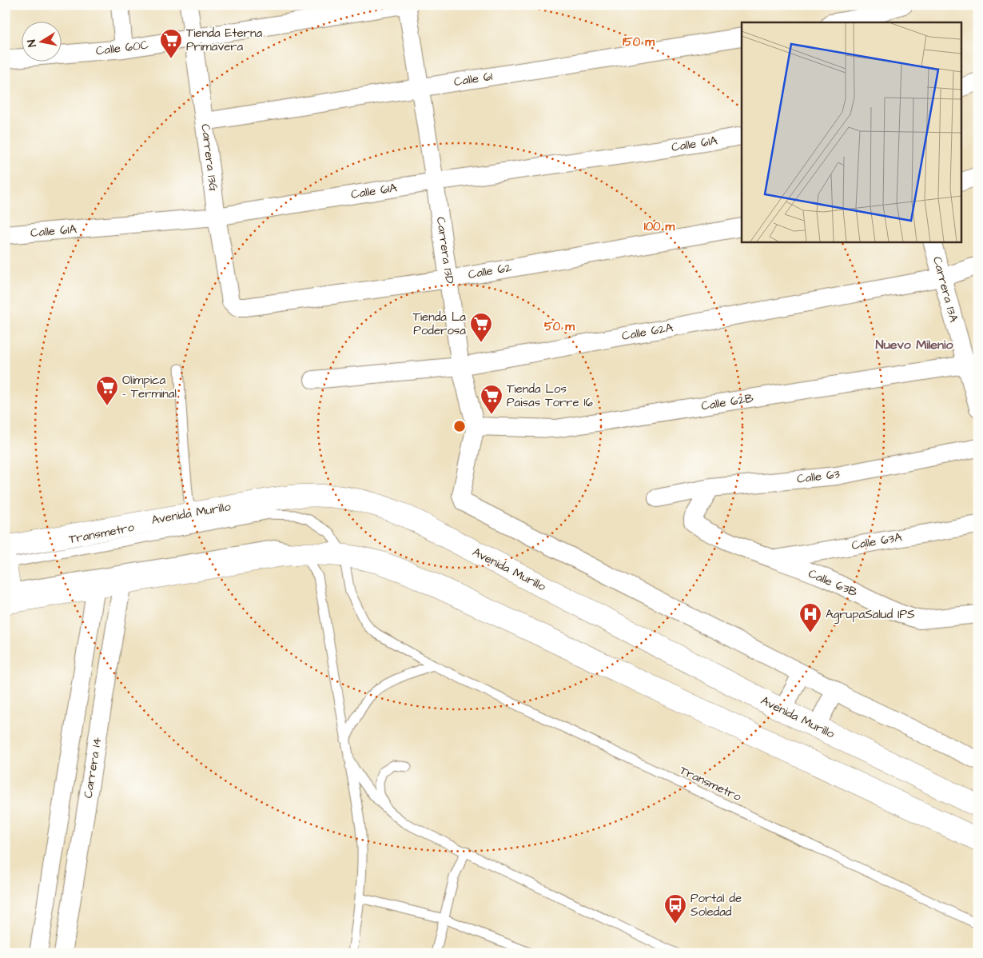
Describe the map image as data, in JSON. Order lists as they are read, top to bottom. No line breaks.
{"streets":{"main road":["Avenida Murillo"],"street":["Calle 60C","Calle 61","Calle 61A","Carrera 13G","Carrera 13D","Calle 62","Carrera 13A","Calle 62A","Calle 62B","Calle 63","Calle 63A","Calle 63B","Carrera 14"],"lane":["Transmetro"]},"crossings":[["Calle 60C","Carrera 13G"],["Calle 60C","Carrera 13D"],["Calle 61","Carrera 13G"],["Calle 61","Carrera 13D"],["Calle 61A","Carrera 13G"],["Calle 61A","Carrera 13D"],["Carrera 13G","Calle 62"],["Carrera 13D","Calle 62"],["Carrera 13D","Calle 62A"],["Carrera 13D","Calle 62B"],["Carrera 13A","Calle 62A"],["Carrera 13A","Calle 62B"],["Calle 63","Calle 63B"],["Avenida Murillo","Transmetro"],["Calle 63A","Calle 63B"]],"districts":["Nuevo Milenio"],"places":{"supermarket":["Tienda Eterna Primavera","Tienda La Poderosa","Olímpica - Terminal","Tienda Los Paisas Torre 16"],"hospital":["AgrupaSalud IPS"],"bus stop":["Portal de Soledad"]},"north":"left","rings":["150 m","100 m","50 m"]}
